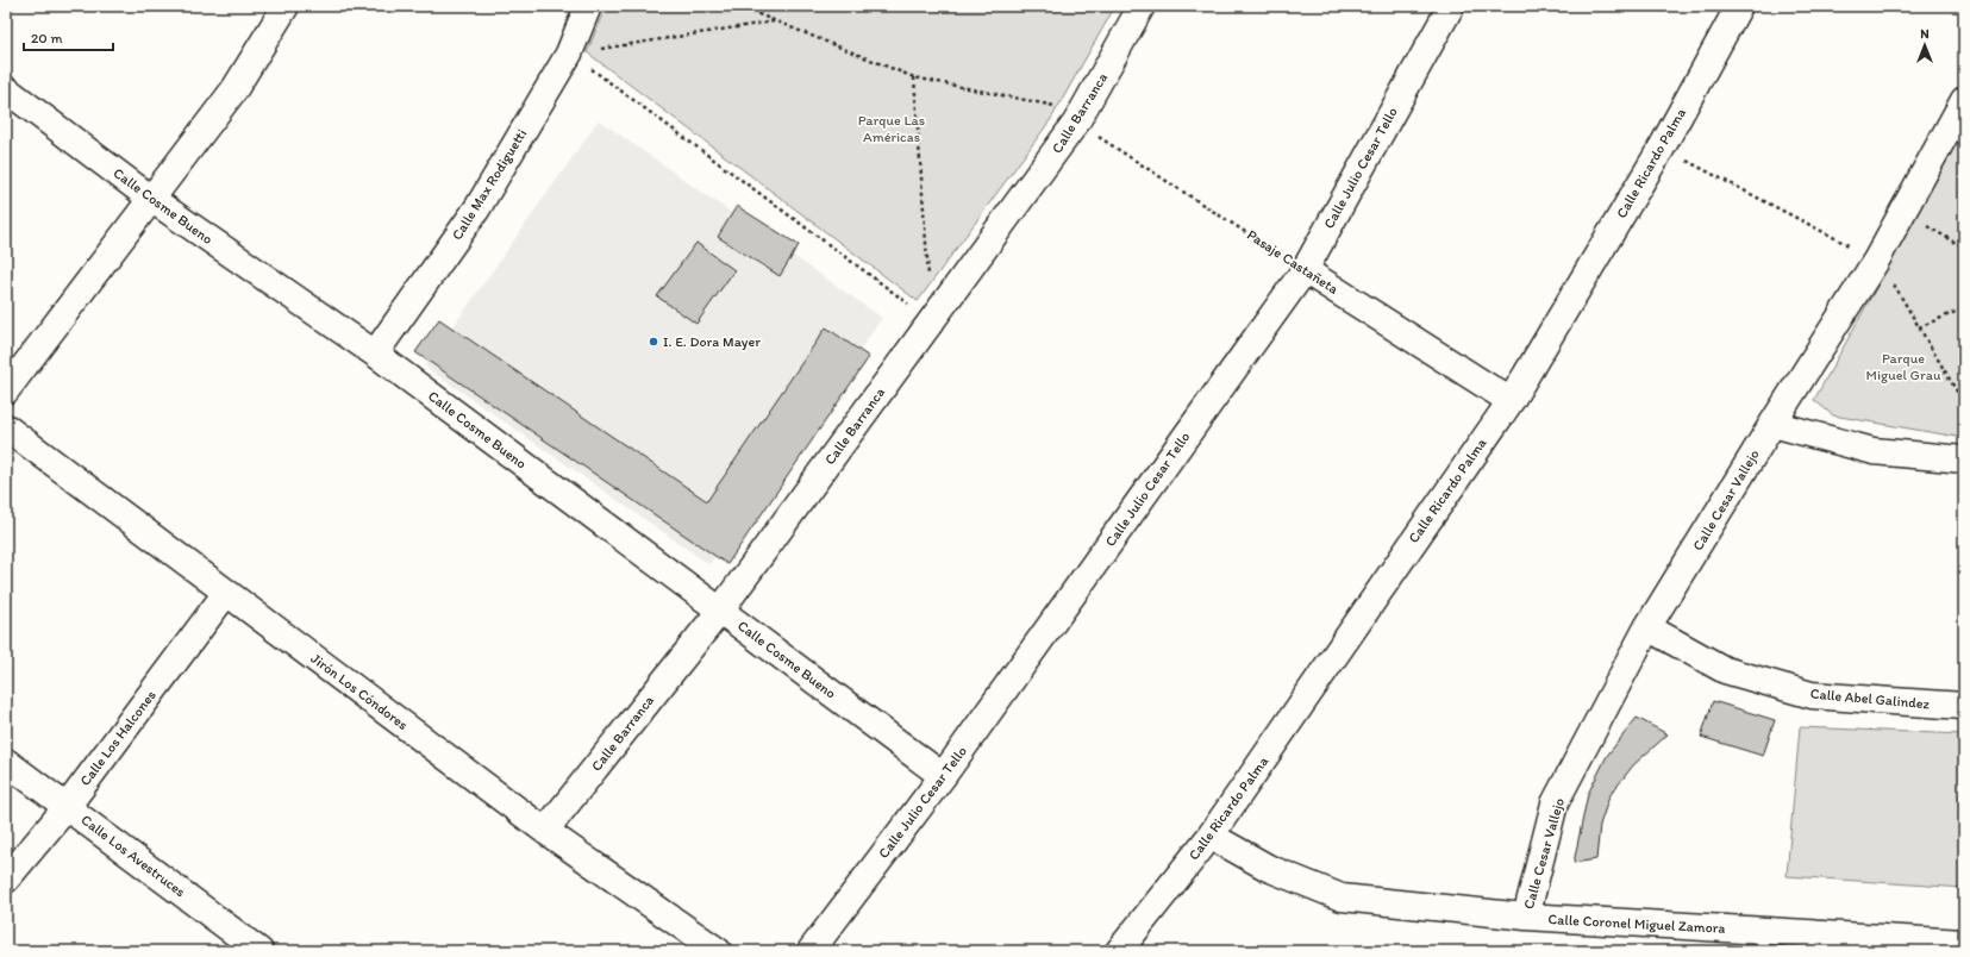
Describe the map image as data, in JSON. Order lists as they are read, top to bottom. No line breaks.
{"streets":{"street":["Calle Barranca","Calle Ricardo Palma","Calle Julio Cesar Tello","Calle Max Rodiguetti","Calle Cosme Bueno","Pasaje Castañeta","Calle Cesar Vallejo","Jirón Los Cóndores","Calle Abel Galindez","Calle Los Halcones","Calle Los Avestruces","Calle Coronel Miguel Zamora"]},"crossings":[["Calle Barranca","Calle Cosme Bueno"],["Calle Barranca","Pasaje Castañeta"],["Calle Barranca","Jirón Los Cóndores"],["Calle Ricardo Palma","Pasaje Castañeta"],["Calle Ricardo Palma","Calle Coronel Miguel Zamora"],["Calle Julio Cesar Tello","Calle Cosme Bueno"],["Calle Julio Cesar Tello","Pasaje Castañeta"],["Calle Max Rodiguetti","Calle Cosme Bueno"],["Calle Cesar Vallejo","Calle Abel Galindez"],["Calle Cesar Vallejo","Calle Coronel Miguel Zamora"],["Jirón Los Cóndores","Calle Los Halcones"],["Calle Los Halcones","Calle Los Avestruces"]],"parks":["Parque Las Américas","Parque Miguel Grau"],"places":["I. E. Dora Mayer"],"scale_bar":"20 m","north":"top"}
